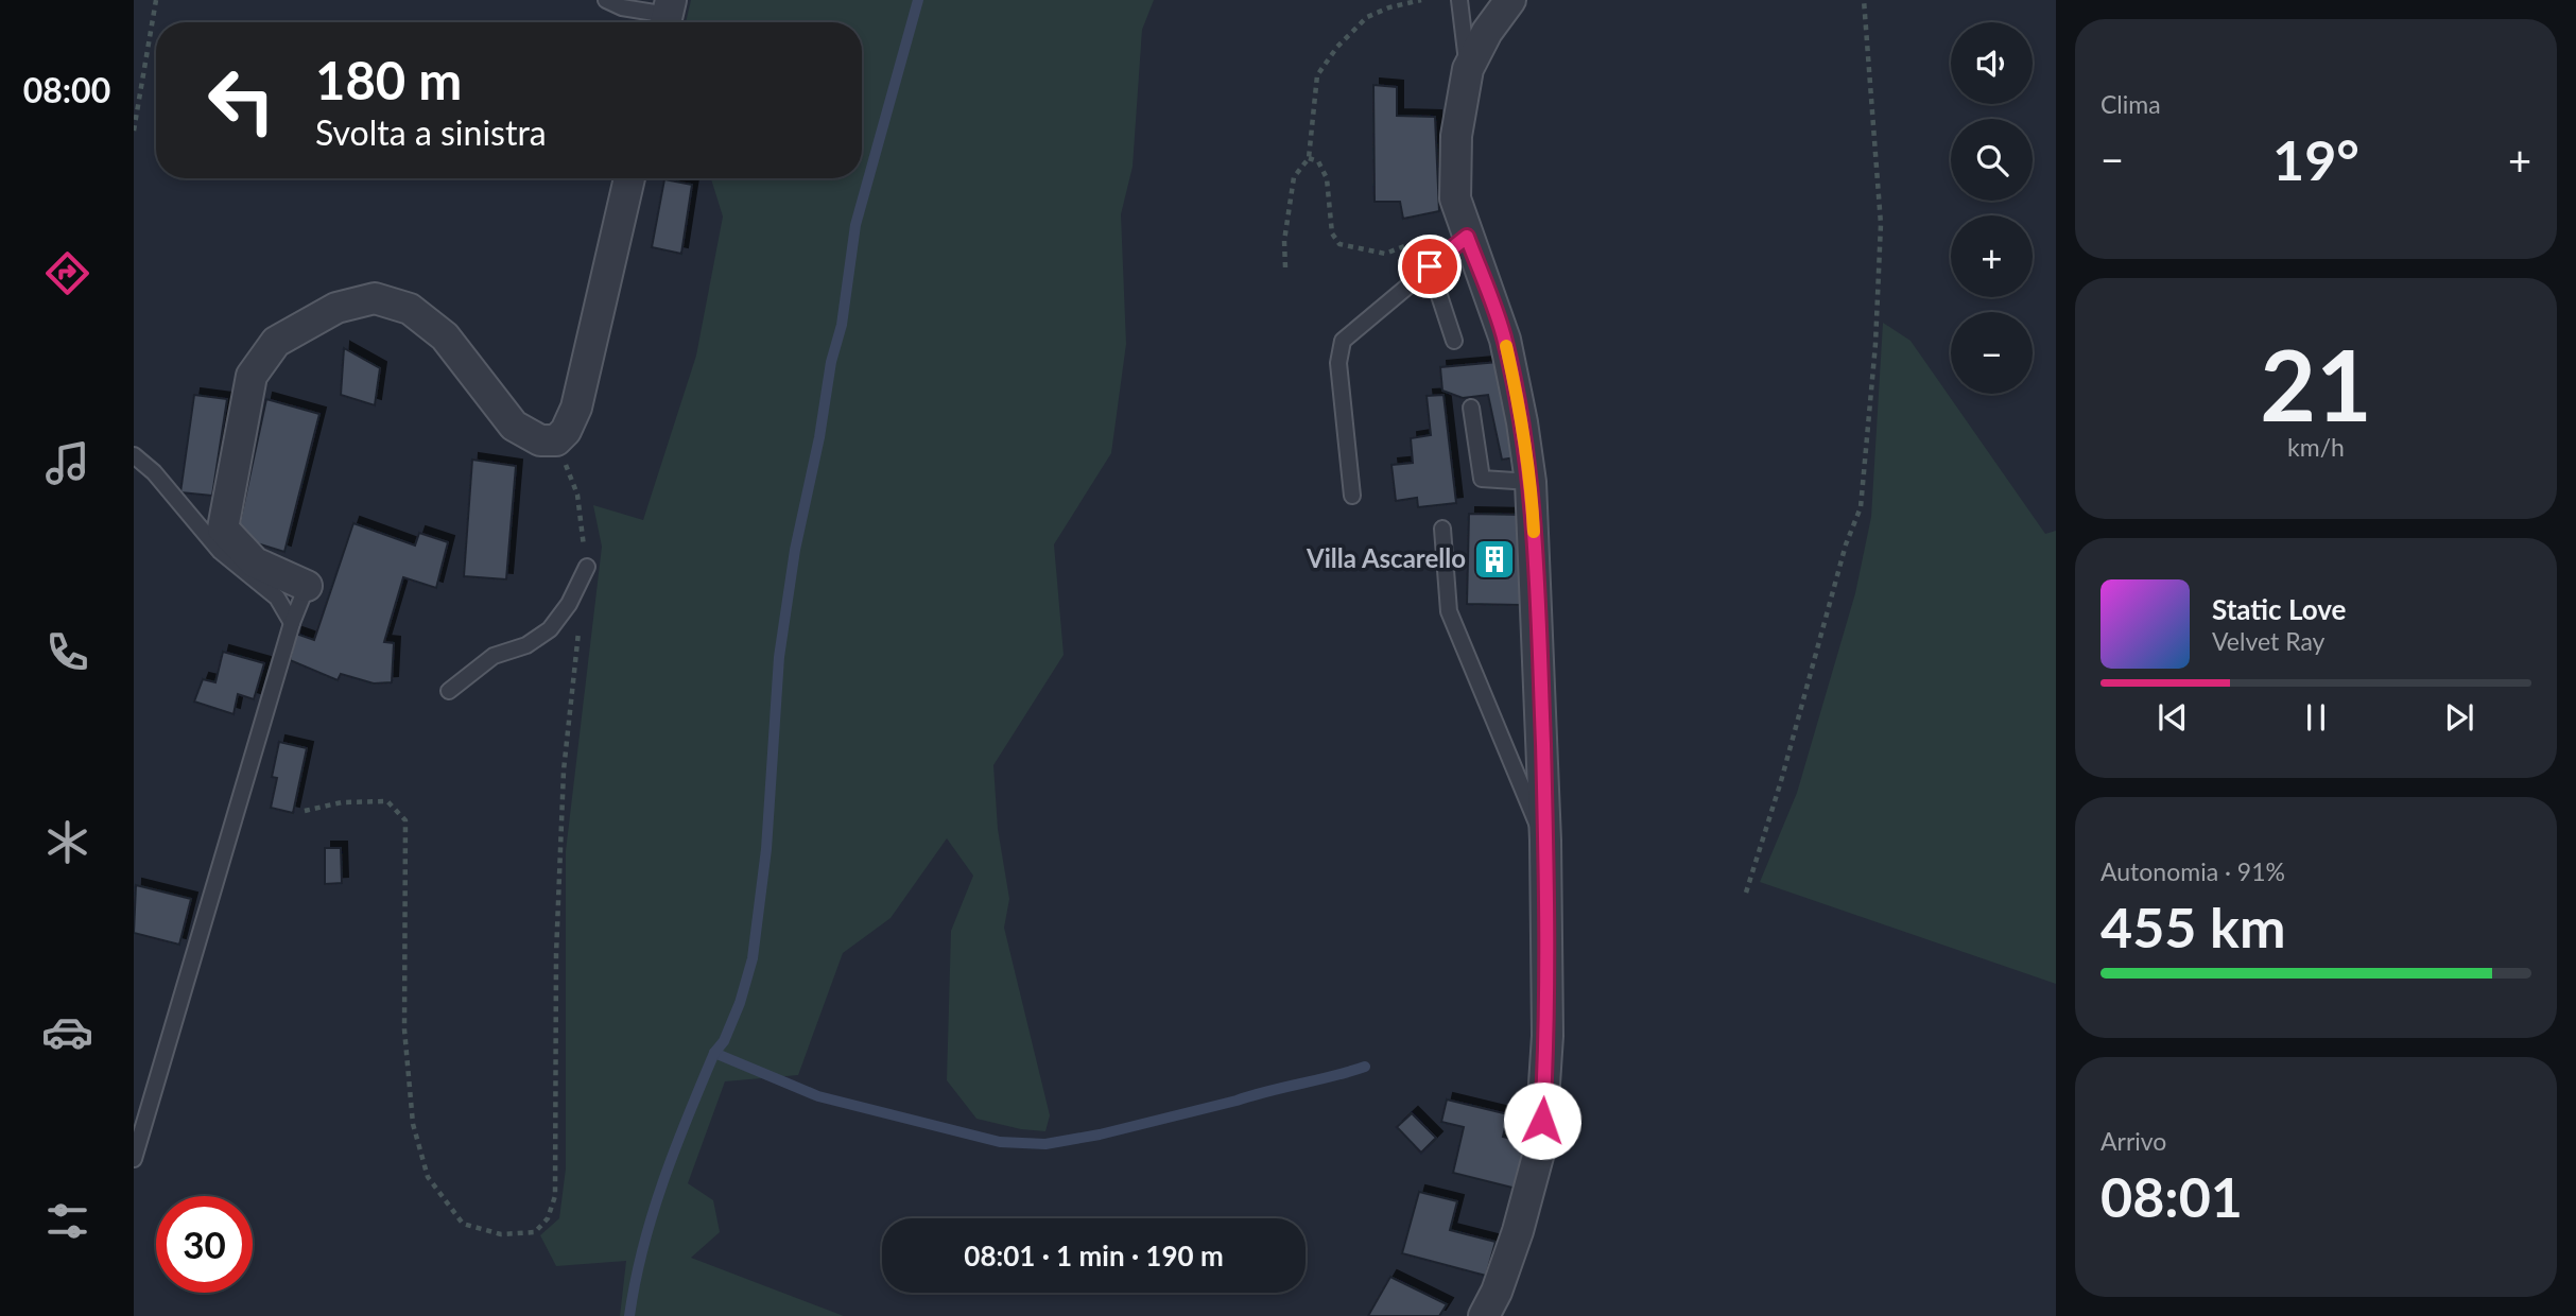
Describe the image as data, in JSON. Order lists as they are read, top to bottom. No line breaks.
{"places":{"building":["Villa Ascarello"]},"page":{"tabs":"08:00","tile":["Clima",["21","km/h"],["Autonomia · 91%","455 km"],["Arrivo","08:01"]],"map_buttons":["+","−"],"turn":["180 m","Svolta a sinistra"],"heat":["−","19°","+"],"song":["Static Love","Velvet Ray"],"limit":"30","trip":"08:01 · 1 min · 190 m"}}
